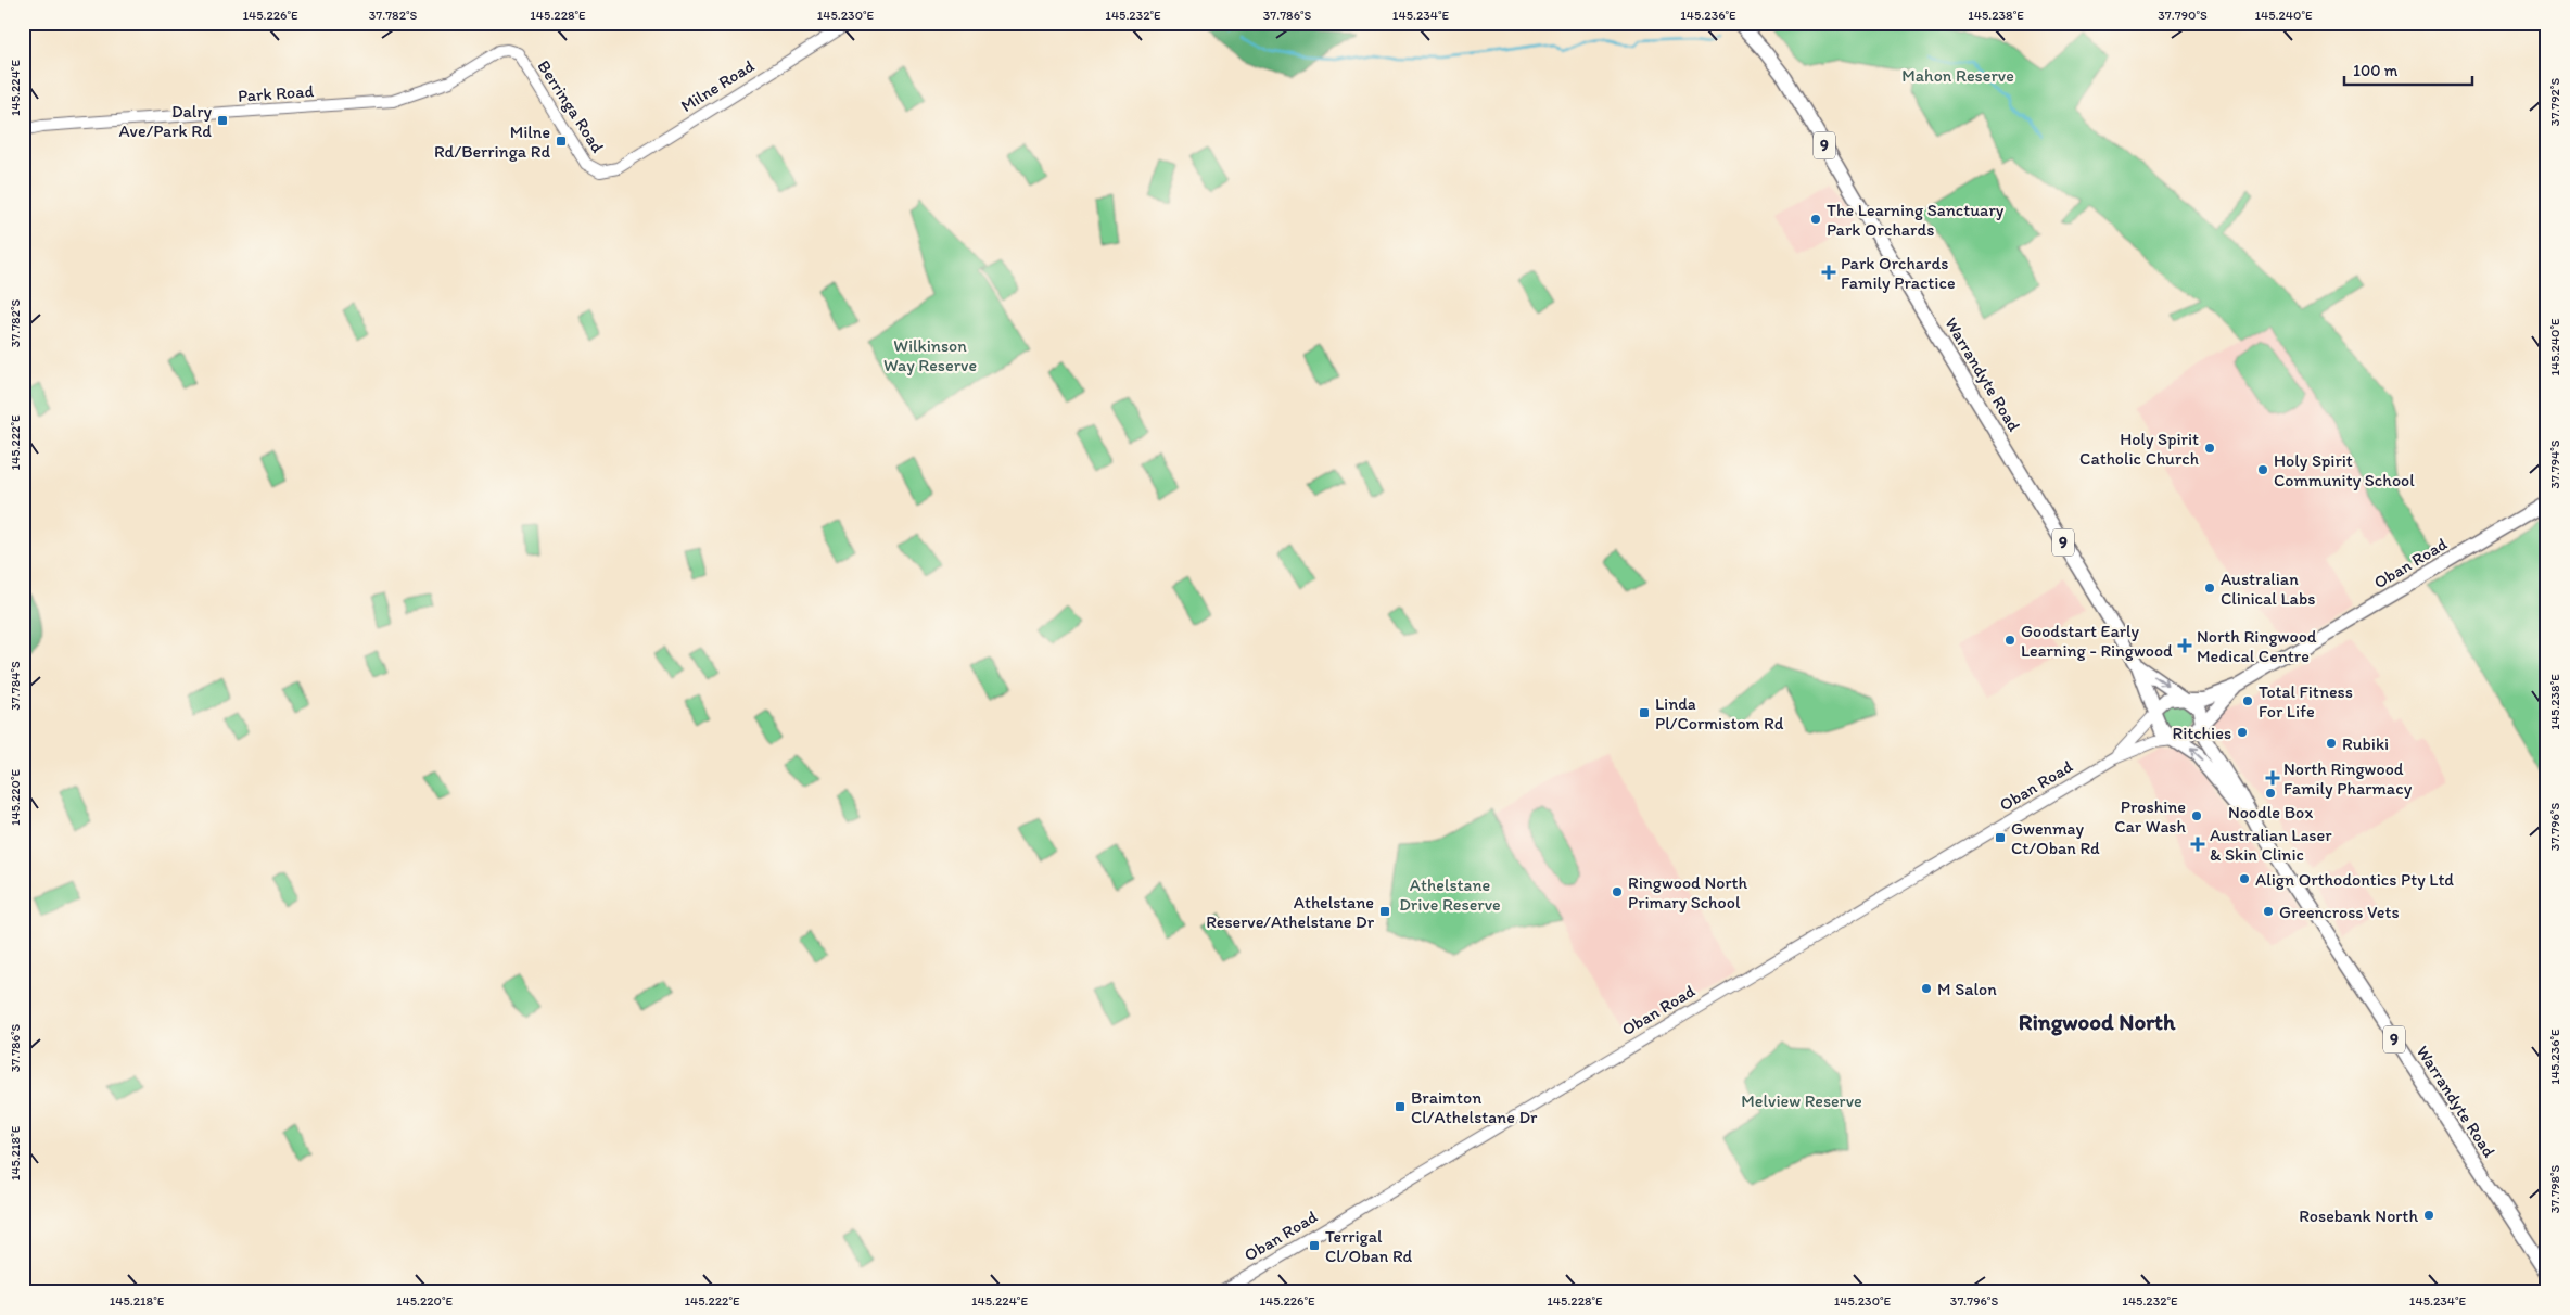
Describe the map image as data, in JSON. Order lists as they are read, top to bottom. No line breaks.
{"streets":{"main road":["9","Warrandyte Road","Oban Road"],"street":["Milne Road","Park Road","Berringa Road"]},"crossings":[["Milne Road","Berringa Road"],["Park Road","Berringa Road"],["9","Warrandyte Road"],["9","Oban Road"],["Warrandyte Road","Oban Road"]],"districts":["Ringwood North"],"parks":["Mahon Reserve","Wilkinson Way Reserve","Athelstane Drive Reserve","Melview Reserve"],"places":{"transit":["Dalry Ave/Park Rd","Milne Rd/Berringa Rd","Linda Pl/Cormistom Rd","Gwenmay Ct/Oban Rd","Athelstane Reserve/Athelstane Dr","Braimton Cl/Athelstane Dr","Terrigal Cl/Oban Rd"],"other":["The Learning Sanctuary Park Orchards","Holy Spirit Catholic Church","Holy Spirit Community School","Australian Clinical Labs","Goodstart Early Learning - Ringwood","Total Fitness For Life","Ritchies","Rubiki","Noodle Box","Proshine Car Wash","Align Orthodontics Pty Ltd","Ringwood North Primary School","Greencross Vets","M Salon","Rosebank North"],"health":["Park Orchards Family Practice","North Ringwood Medical Centre","North Ringwood Family Pharmacy","Australian Laser & Skin Clinic"]},"scale_bar":"100 m","coordinates":["145.226°E","37.782°S","145.228°E","145.230°E","145.232°E","37.786°S","145.234°E","145.236°E","145.238°E","37.790°S","145.240°E","145.224°E","37.792°S","145.222°E","37.794°S","37.784°S","145.220°E","37.796°S","145.218°E","37.798°S"]}
